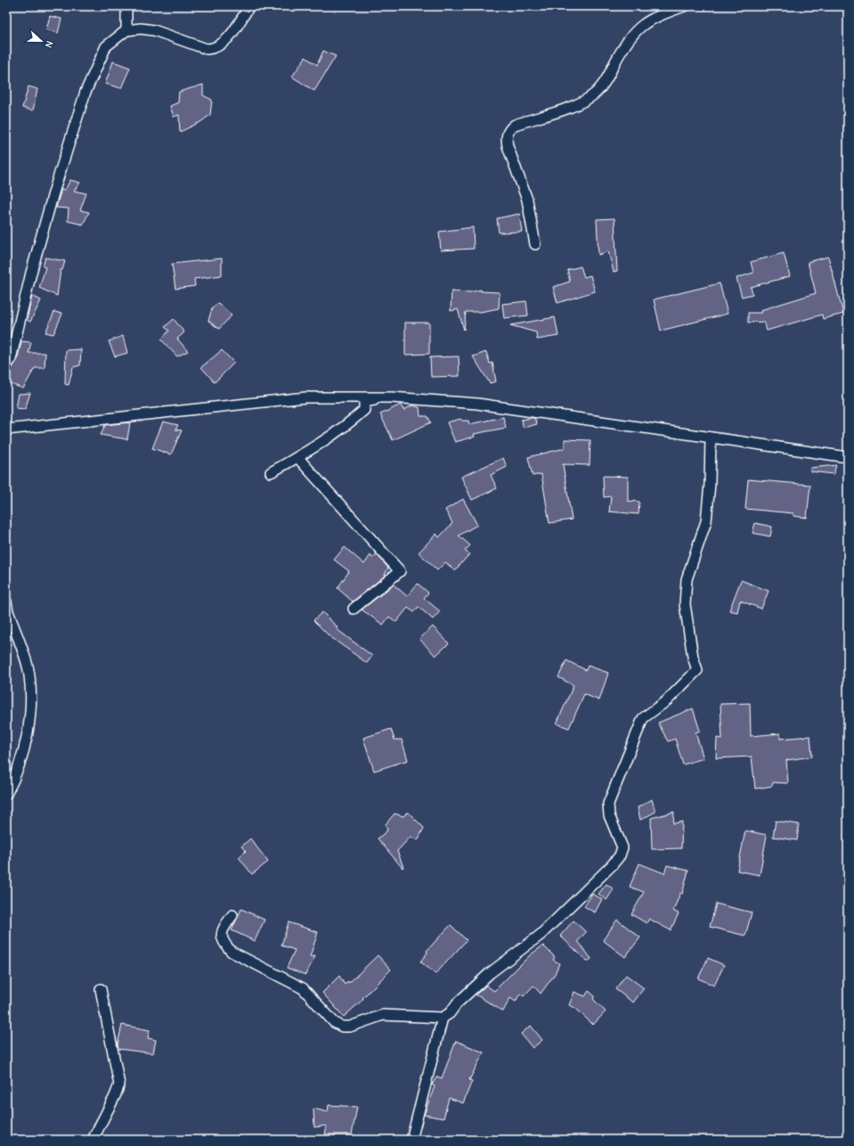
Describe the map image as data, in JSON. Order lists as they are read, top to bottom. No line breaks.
{"north":"right"}
